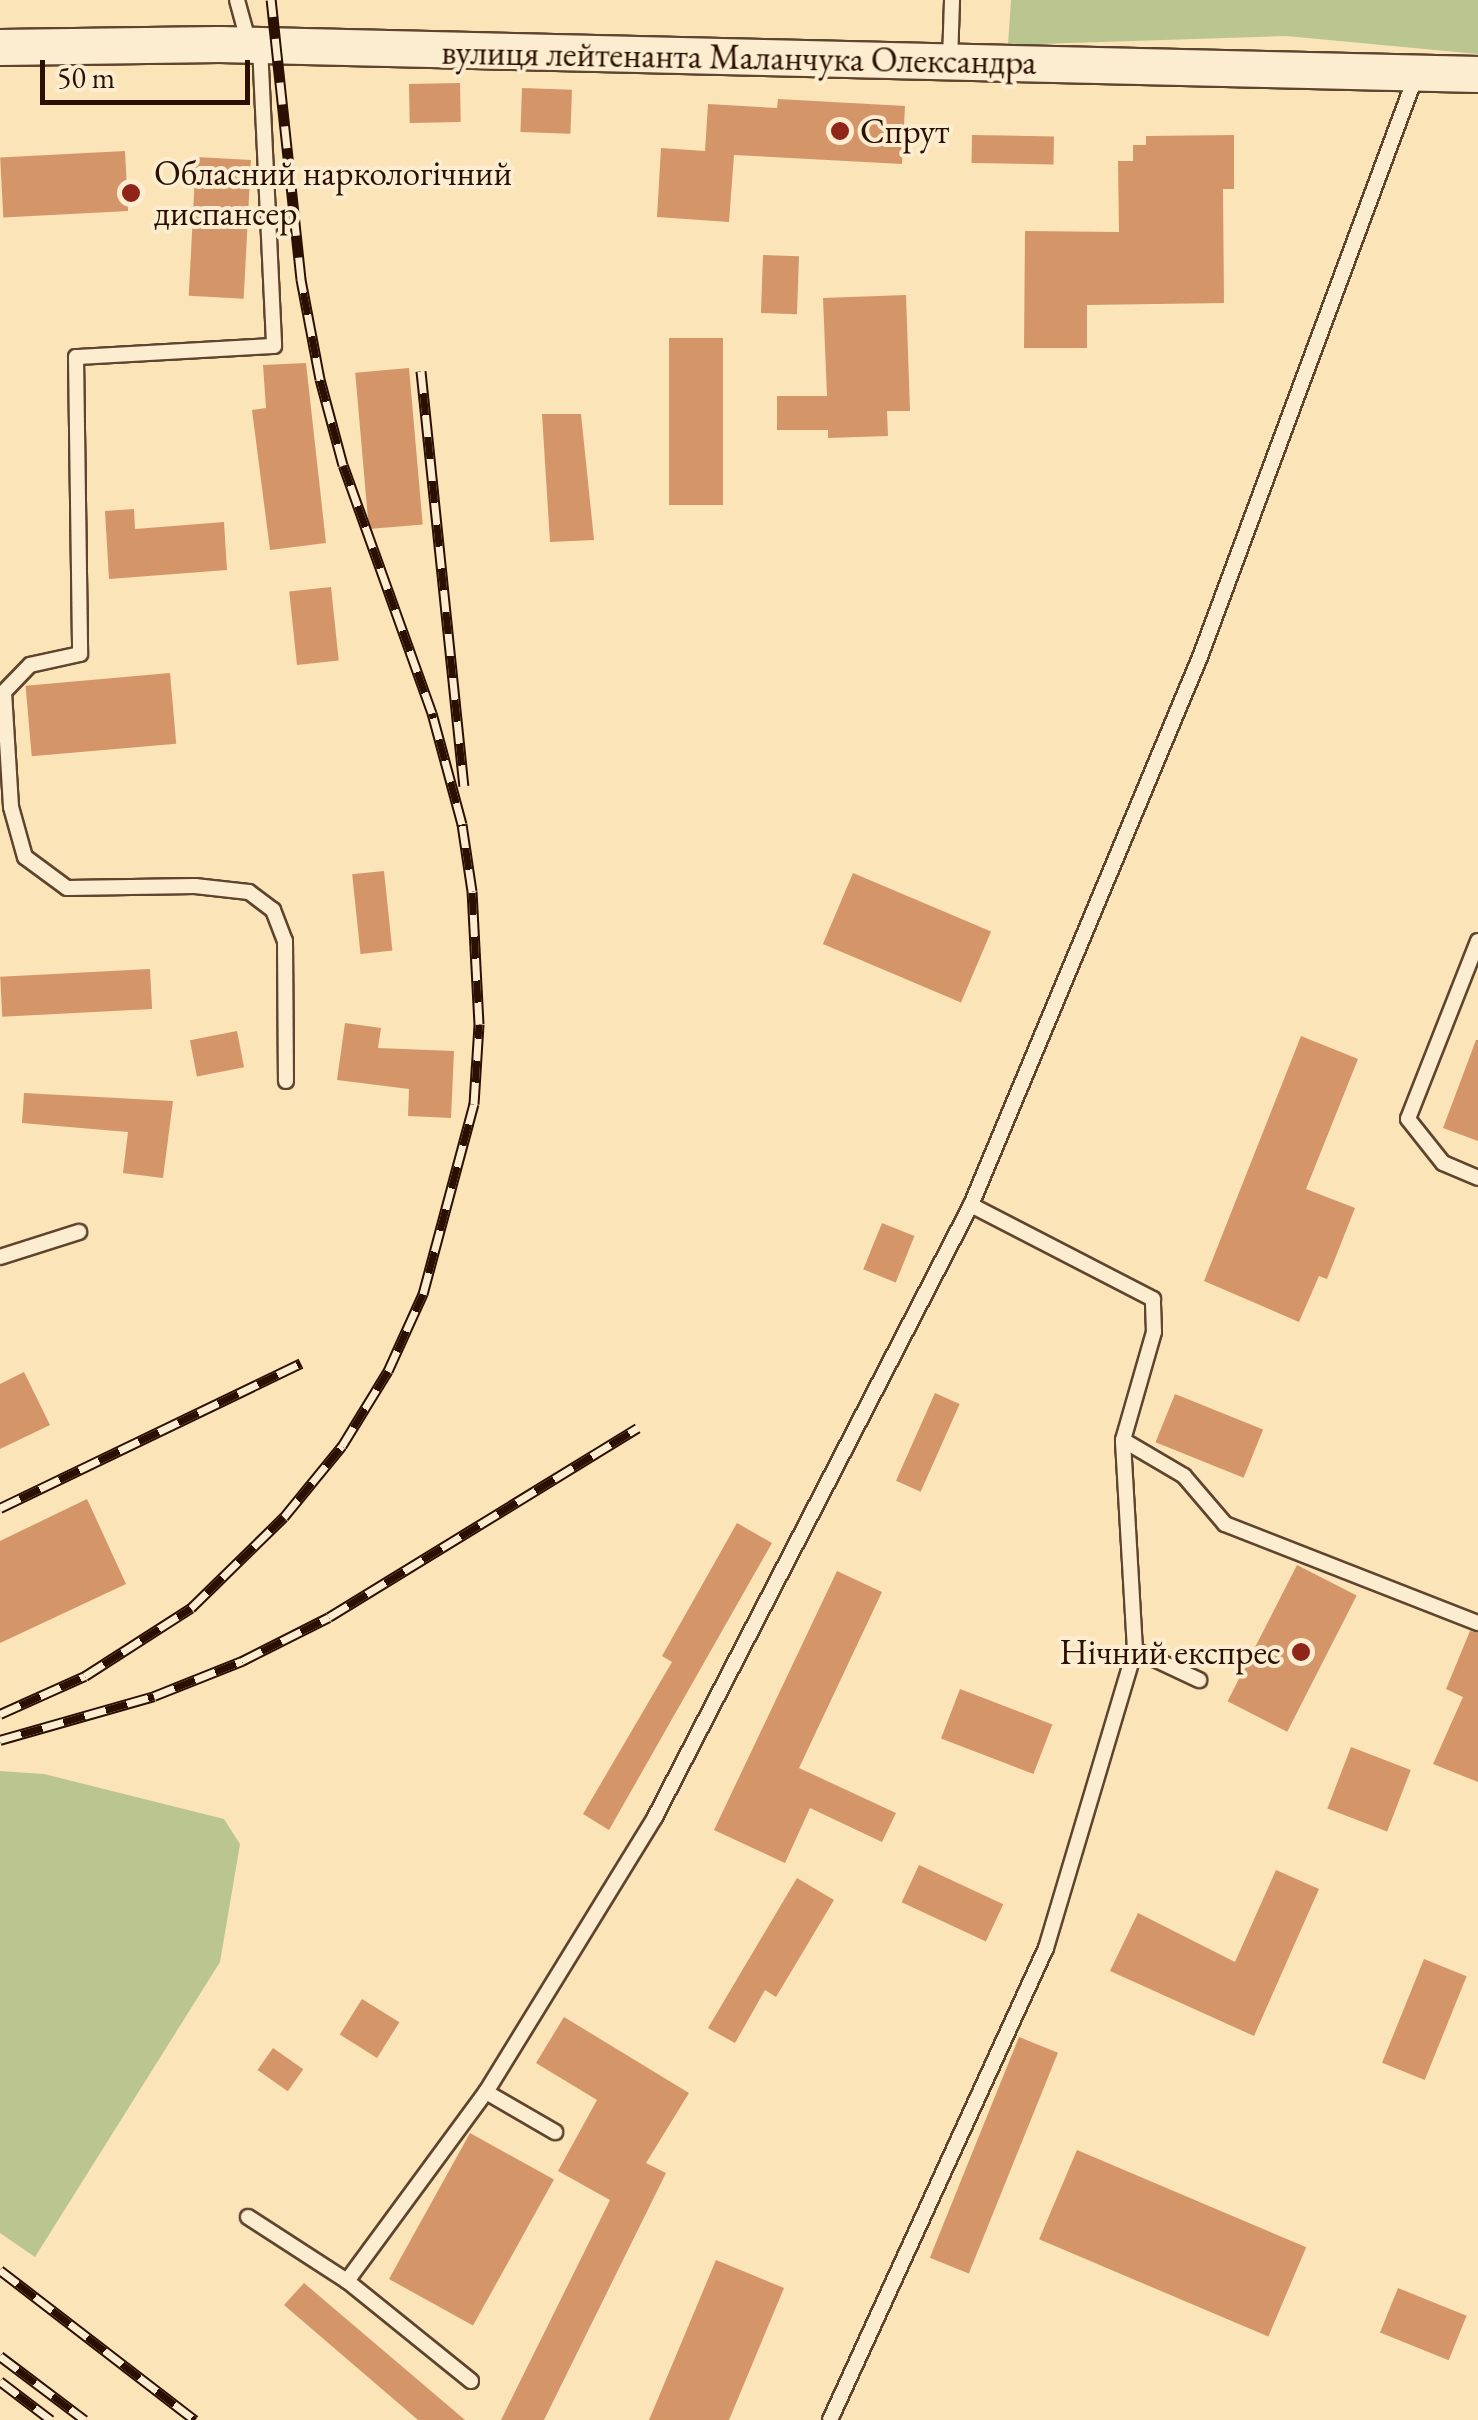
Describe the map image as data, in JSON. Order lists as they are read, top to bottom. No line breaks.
{"streets":{"street":["вулиця лейтенанта Маланчука Олександра"]},"places":["Спрут","Обласний наркологічний диспансер","Нічний експрес"],"scale_bar":"50 m"}
